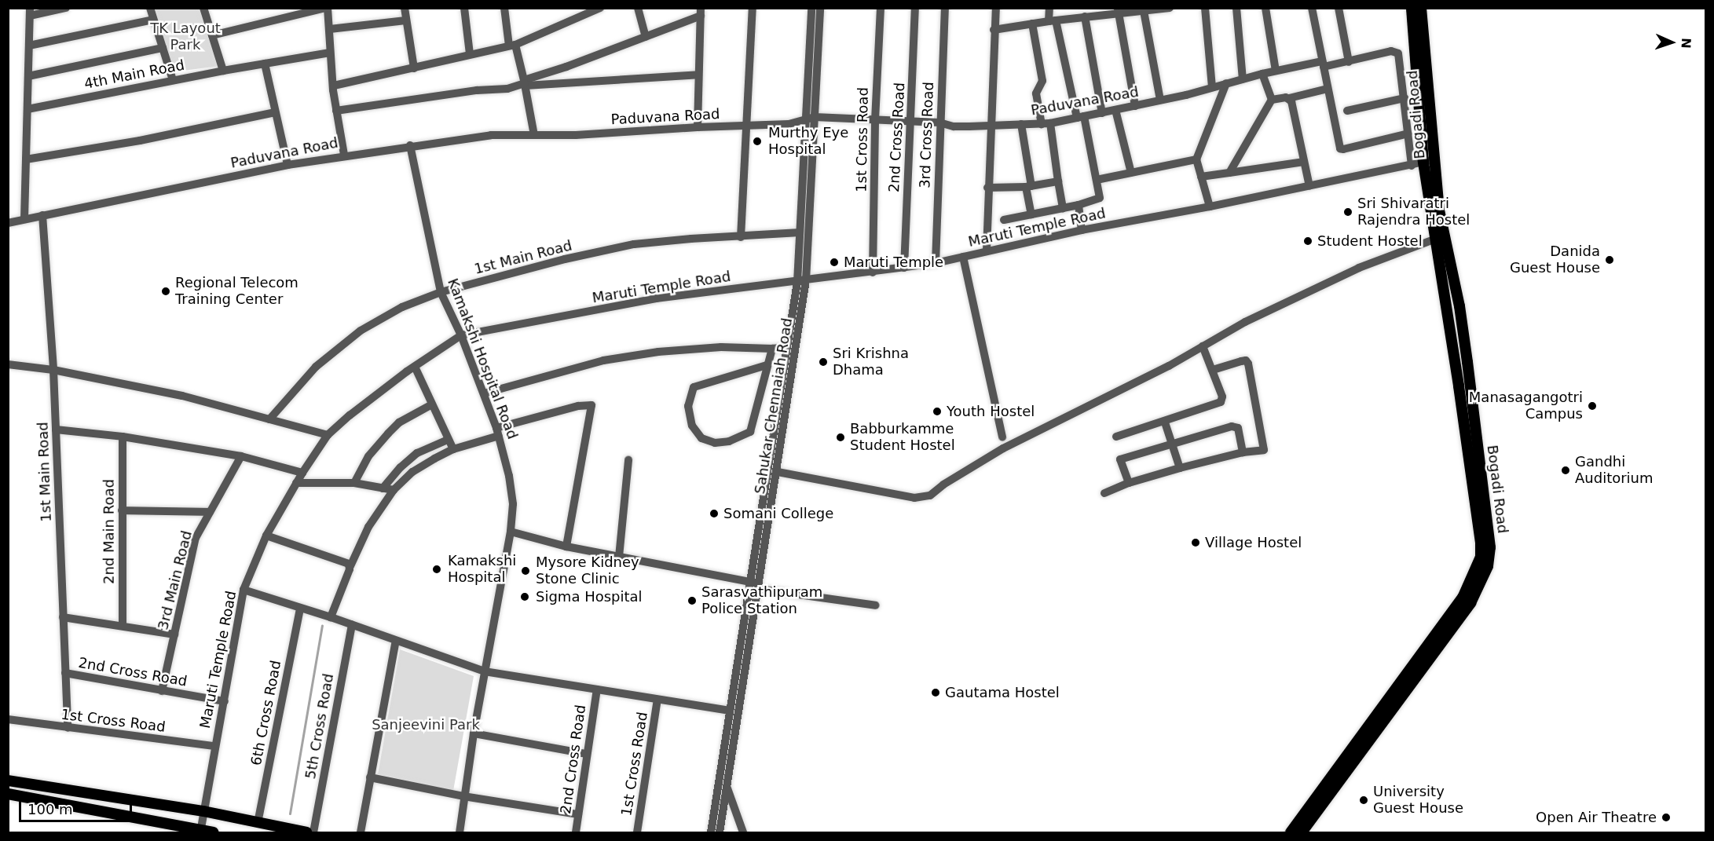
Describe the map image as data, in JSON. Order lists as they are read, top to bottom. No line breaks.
{"streets":{"main road":["Bogadi Road"],"street":["4th Main Road","Paduvana Road","3rd Cross Road","2nd Cross Road","1st Cross Road","Maruti Temple Road","1st Main Road","Kamakshi Hospital Road","Sahukar Chennaiah Road","2nd Main Road","3rd Main Road","6th Cross Road","5th Cross Road"]},"crossings":[["Paduvana Road","3rd Cross Road"],["Paduvana Road","2nd Cross Road"],["Paduvana Road","1st Cross Road"],["Paduvana Road","1st Main Road"],["Paduvana Road","Kamakshi Hospital Road"],["Paduvana Road","Sahukar Chennaiah Road"],["Bogadi Road","Maruti Temple Road"],["3rd Cross Road","Maruti Temple Road"],["2nd Cross Road","Maruti Temple Road"],["2nd Cross Road","1st Main Road"],["2nd Cross Road","3rd Main Road"],["1st Cross Road","Maruti Temple Road"],["1st Cross Road","1st Main Road"],["Maruti Temple Road","Kamakshi Hospital Road"],["Maruti Temple Road","Sahukar Chennaiah Road"],["1st Main Road","Kamakshi Hospital Road"],["1st Main Road","Sahukar Chennaiah Road"]],"parks":["TK Layout Park","Sanjeevini Park"],"places":["Murthy Eye Hospital","Sri Shivaratri Rajendra Hostel","Student Hostel","Danida Guest House","Maruti Temple","Regional Telecom Training Center","Sri Krishna Dhama","Manasagangotri Campus","Youth Hostel","Babburkamme Student Hostel","Gandhi Auditorium","Somani College","Village Hostel","Kamakshi Hospital","Mysore Kidney Stone Clinic","Sigma Hospital","Sarasvathipuram Police Station","Gautama Hostel","University Guest House","Open Air Theatre"],"scale_bar":"100 m","north":"right"}
